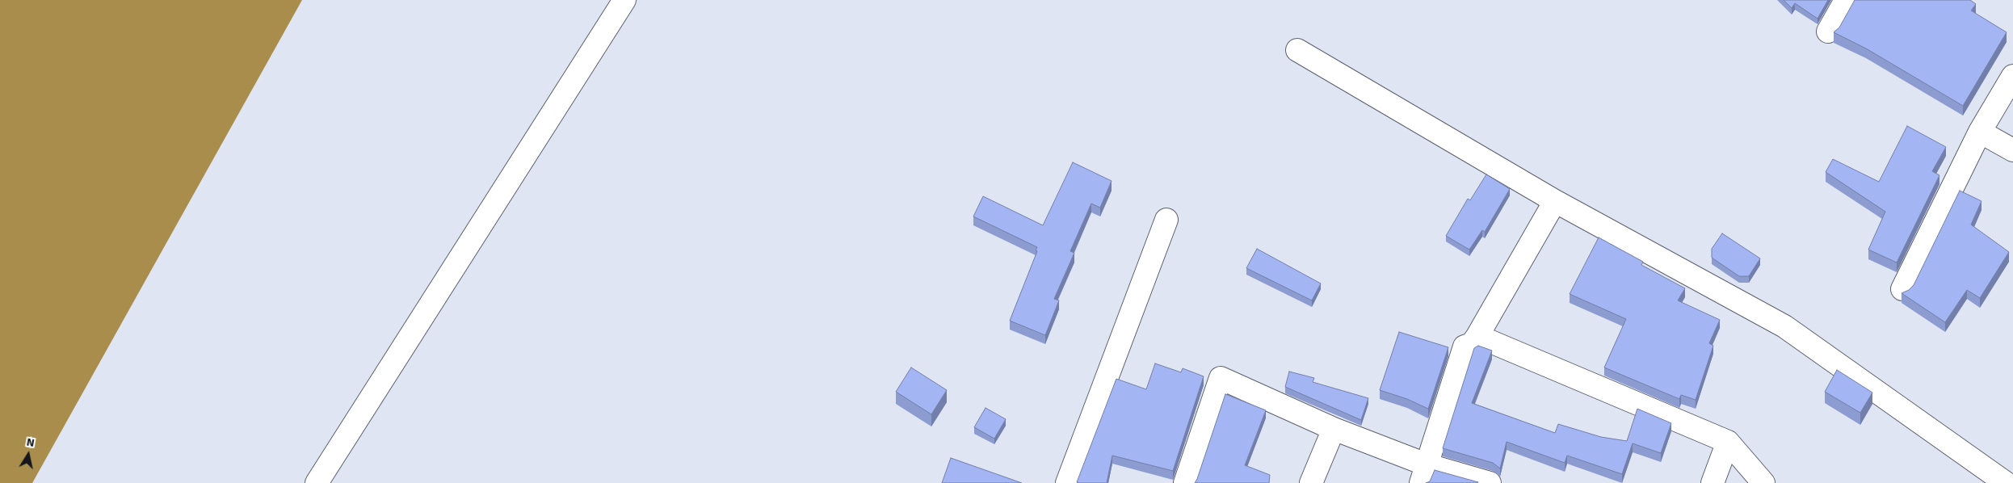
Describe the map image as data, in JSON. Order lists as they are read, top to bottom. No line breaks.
{"north":"top"}
